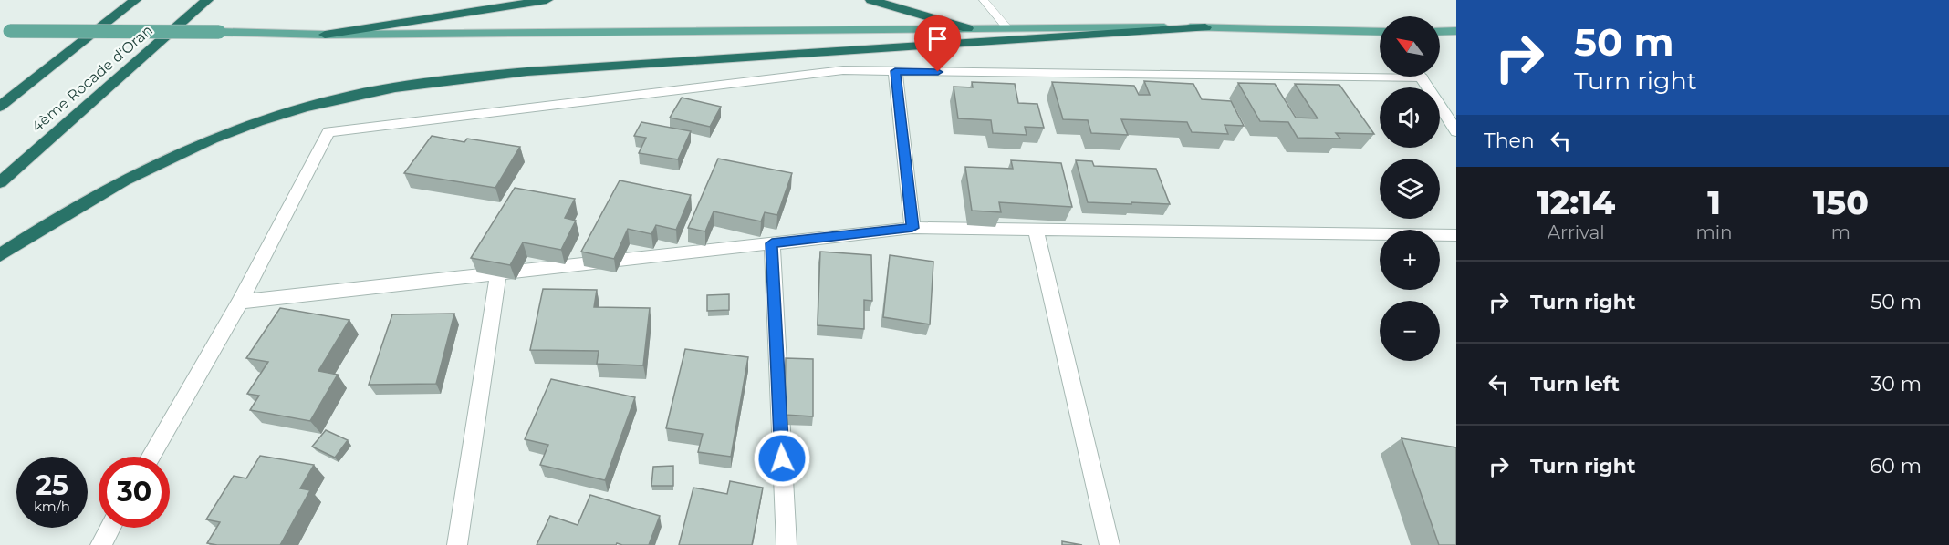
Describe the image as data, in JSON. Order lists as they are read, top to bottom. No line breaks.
{"streets":{"highway":["4ème Rocade d'Oran"]},"north":"top left","page":{"turn":["50 m","Turn right"],"map_buttons":["+","−"],"then":"Then","eta":["12:14","Arrival","1","min","150","m"],"list":[{"name":"Turn right","value":"50 m"},{"name":"Turn left","value":"30 m"},{"name":"Turn right","value":"60 m"}],"speed":"25 km/h","limit":"30"}}
